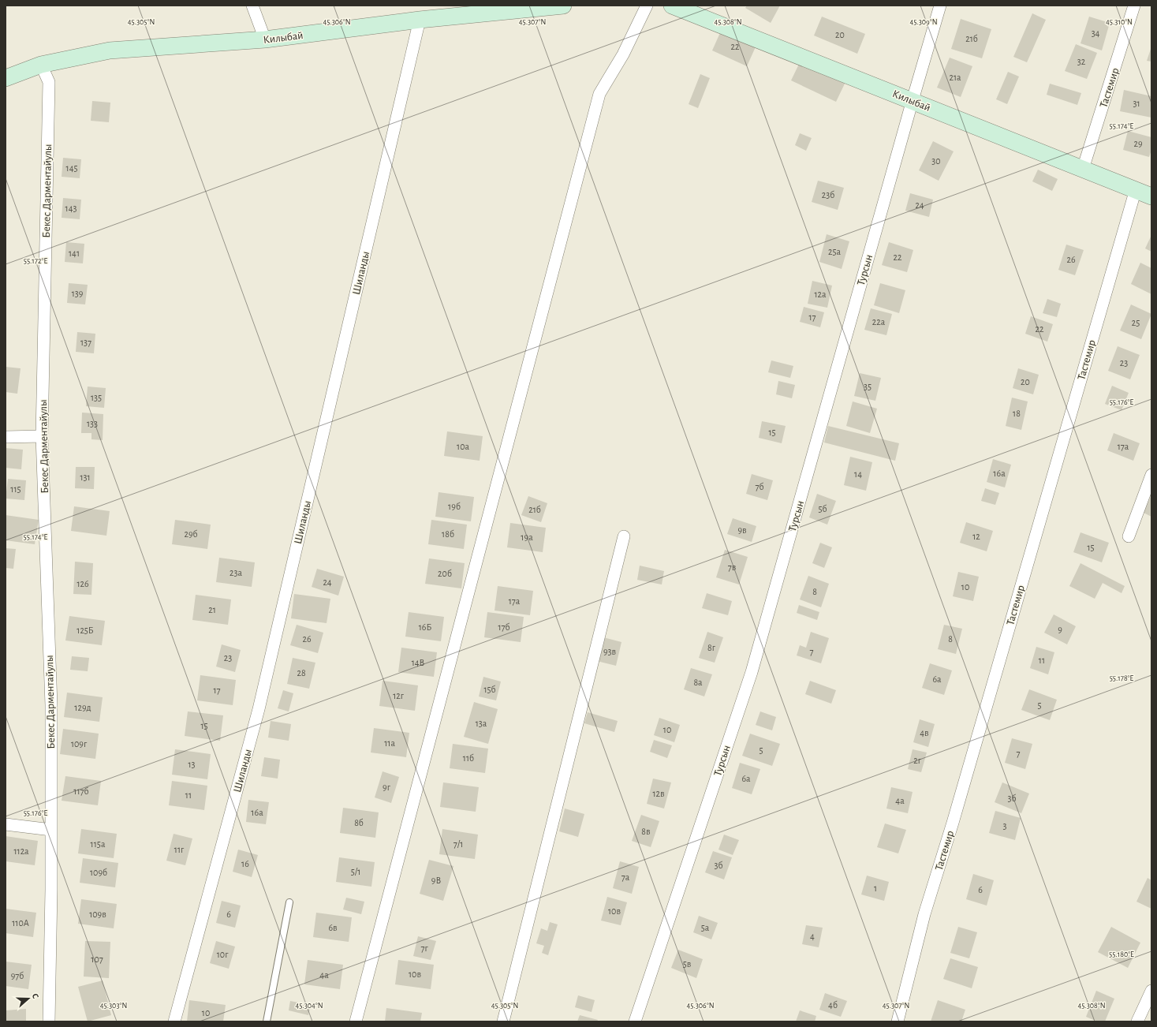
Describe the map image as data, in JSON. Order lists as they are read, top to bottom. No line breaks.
{"streets":{"street":["Килыбай","Тастемир","Бекес Дарментайулы","Турсын","Шиланды"]},"crossings":[["Килыбай","Тастемир"],["Килыбай","Бекес Дарментайулы"],["Килыбай","Турсын"],["Килыбай","Шиланды"]],"house_numbers":["34","20","21б","22","32","21а","31","29","30","145","23б","24","143","25а","141","22","26","139","12а","17","22а","25","22","137","23","20","35","135","18","133","15","10а","17а","16а","14","131","7б","115","19б","5б","21б","9в","29б","18б","12","19а","15","7в","23а","20б","24","126","10","8","17а","21","16Б","17б","9","125Б","26","8","8г","93в","7","23","11","14В","28","6а","8а","15б","17","12г","5","129д","13а","15","10","4в","11а","109г","5","7","11б","2г","13","6а","9г","117б","12в","11","3б","4а","16а","8б","3","8в","115а","7/1","11г","112а","16","3б","5/1","109б","7а","9В","1","6","10в","109в","6","110А","6в","5а","4","7г","10г","107","5в","10в","4а","97б","4б","10"],"north":"right","coordinates":["45.305°N","45.306°N","45.307°N","45.308°N","45.309°N","45.310°N","55.174°E","55.172°E","55.176°E","55.178°E","55.180°E","45.303°N","45.304°N"]}
